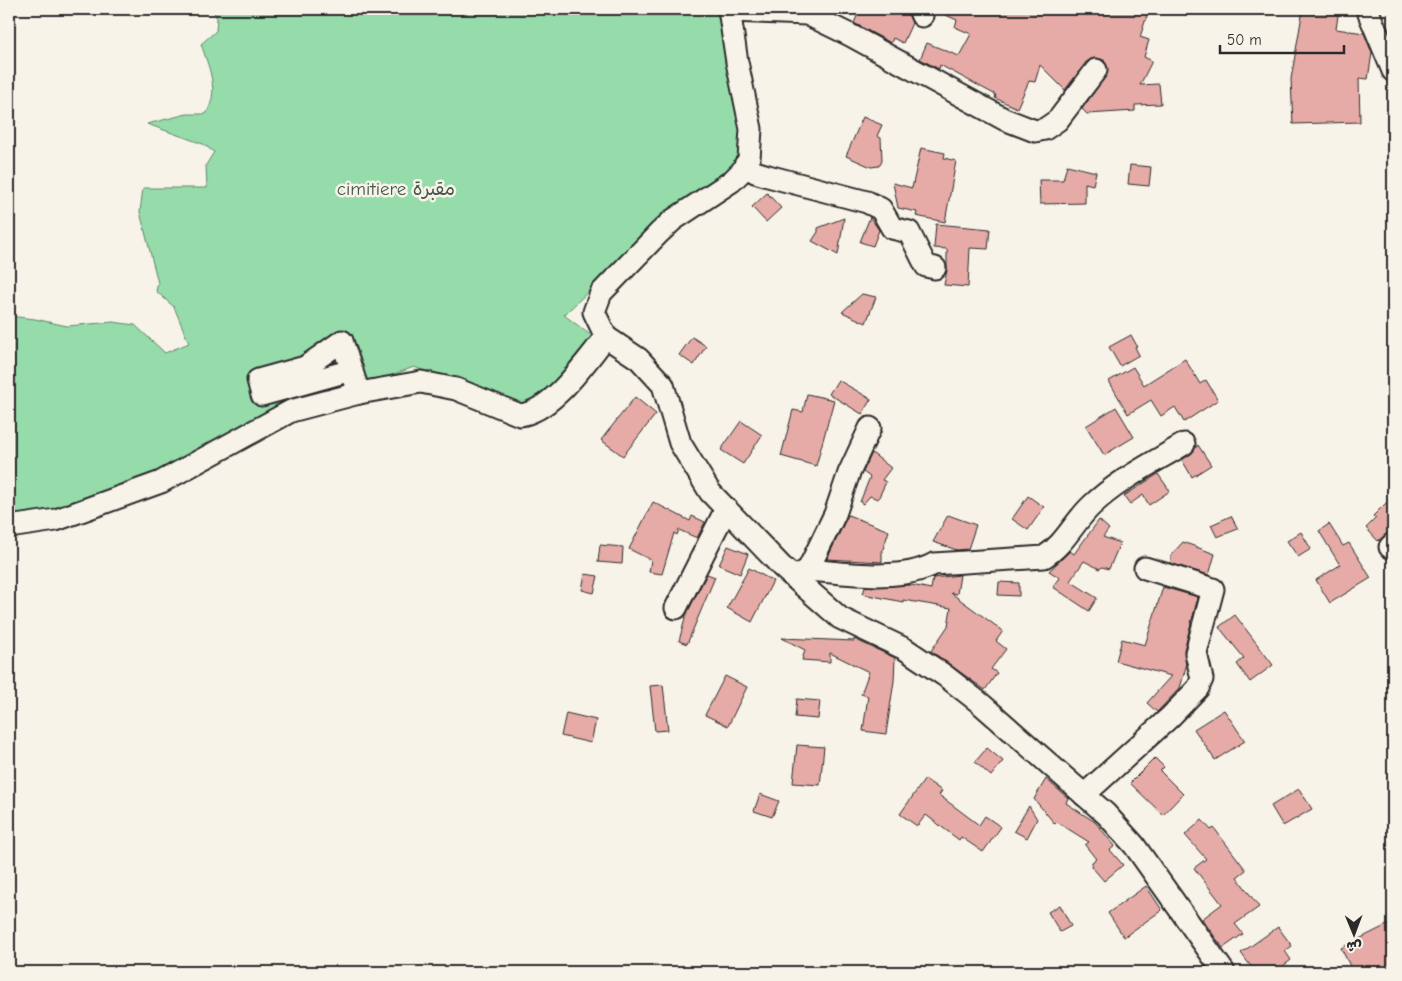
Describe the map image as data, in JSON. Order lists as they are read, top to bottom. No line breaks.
{"parks":["cimitiere مقبرة"],"scale_bar":"50 m","north":"bottom"}
